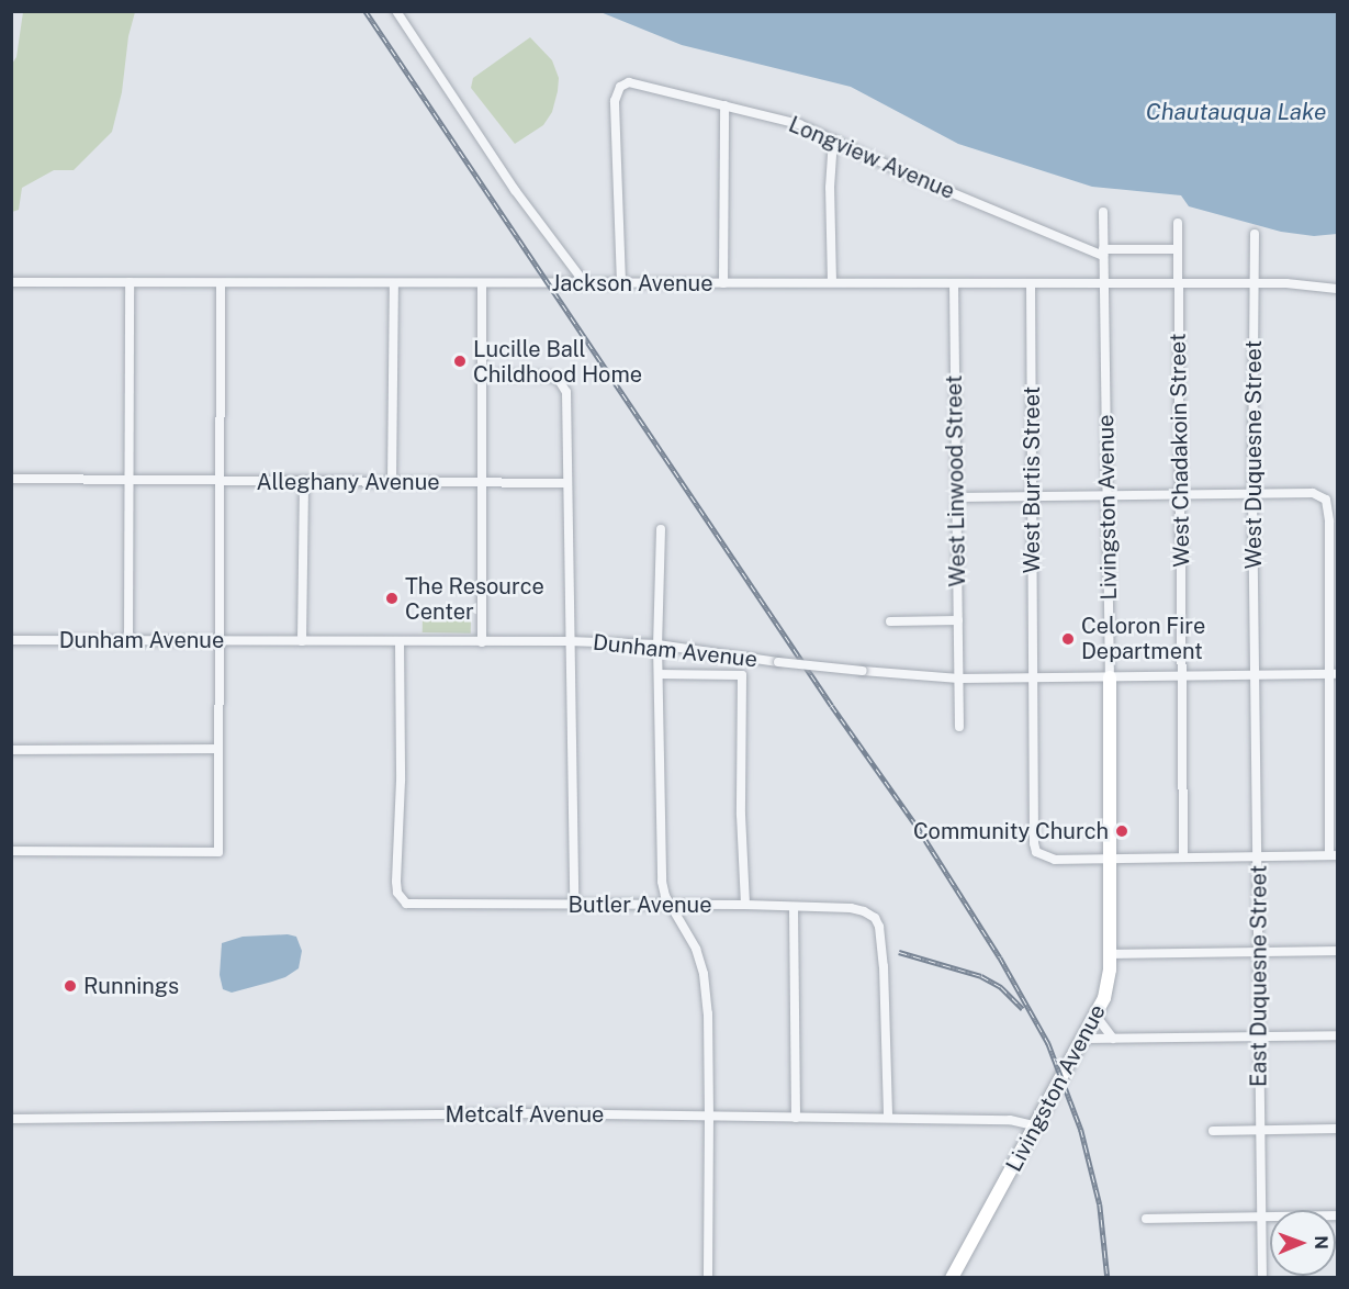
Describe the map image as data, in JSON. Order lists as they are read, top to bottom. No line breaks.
{"streets":{"street":["Longview Avenue","Jackson Avenue","West Chadakoin Street","West Duquesne Street","West Burtis Street","West Linwood Street","Alleghany Avenue","Livingston Avenue","Dunham Avenue","Butler Avenue","East Duquesne Street","Metcalf Avenue"]},"crossings":[["Longview Avenue","Jackson Avenue"],["Longview Avenue","Livingston Avenue"],["Jackson Avenue","West Chadakoin Street"],["Jackson Avenue","West Duquesne Street"],["Jackson Avenue","West Burtis Street"],["Jackson Avenue","West Linwood Street"],["Jackson Avenue","Livingston Avenue"],["West Chadakoin Street","Dunham Avenue"],["West Duquesne Street","Dunham Avenue"],["West Duquesne Street","East Duquesne Street"],["West Burtis Street","Livingston Avenue"],["West Burtis Street","Dunham Avenue"],["West Linwood Street","Dunham Avenue"],["Livingston Avenue","Dunham Avenue"],["Livingston Avenue","Metcalf Avenue"],["Dunham Avenue","Butler Avenue"],["Dunham Avenue","East Duquesne Street"],["Butler Avenue","Metcalf Avenue"]],"water":["Chautauqua Lake"],"places":["Lucille Ball Childhood Home","The Resource Center","Celoron Fire Department","Community Church","Runnings"],"north":"right"}
